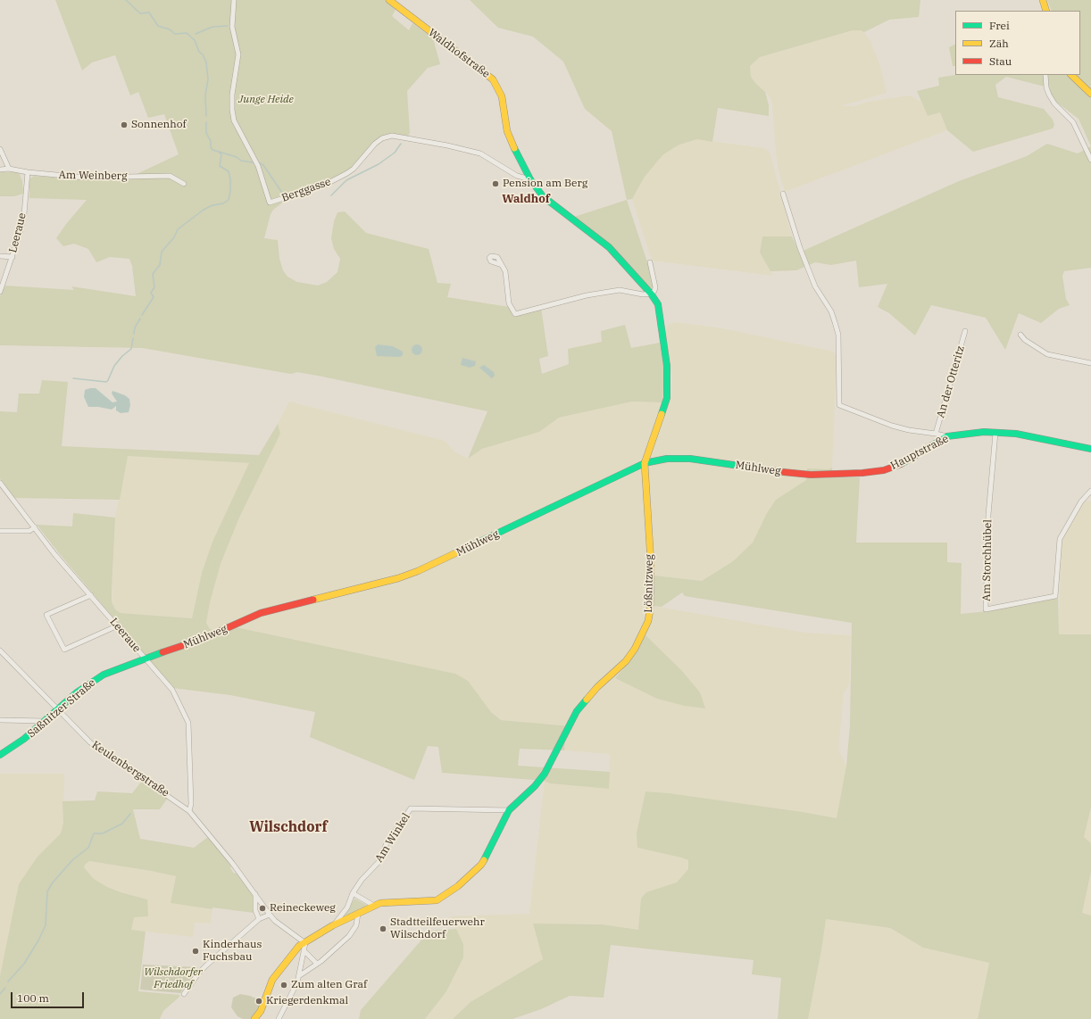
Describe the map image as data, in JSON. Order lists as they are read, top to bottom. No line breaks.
{"streets":{"street":["Waldhofstraße","Am Weinberg","Berggasse","Leeraue","An der Otteritz","Hauptstraße","Mühlweg","Am Storchhübel","Lößnitzweg","Saßnitzer Straße","Keulenbergstraße","Am Winkel"]},"crossings":[["Waldhofstraße","Berggasse"],["Waldhofstraße","Lößnitzweg"],["Am Weinberg","Leeraue"],["Leeraue","Mühlweg"],["Leeraue","Saßnitzer Straße"],["Leeraue","Keulenbergstraße"],["Hauptstraße","Mühlweg"],["Hauptstraße","Am Storchhübel"],["Mühlweg","Lößnitzweg"],["Mühlweg","Saßnitzer Straße"],["Lößnitzweg","Am Winkel"],["Saßnitzer Straße","Keulenbergstraße"]],"districts":["Waldhof","Wilschdorf"],"parks":["Junge Heide","Wilschdorfer Friedhof"],"places":["Sonnenhof","Pension am Berg","Reineckeweg","Stadtteilfeuerwehr Wilschdorf","Kinderhaus Fuchsbau","Zum alten Graf","Kriegerdenkmal"],"legend":["Frei","Zäh","Stau"],"scale_bar":"100 m"}
